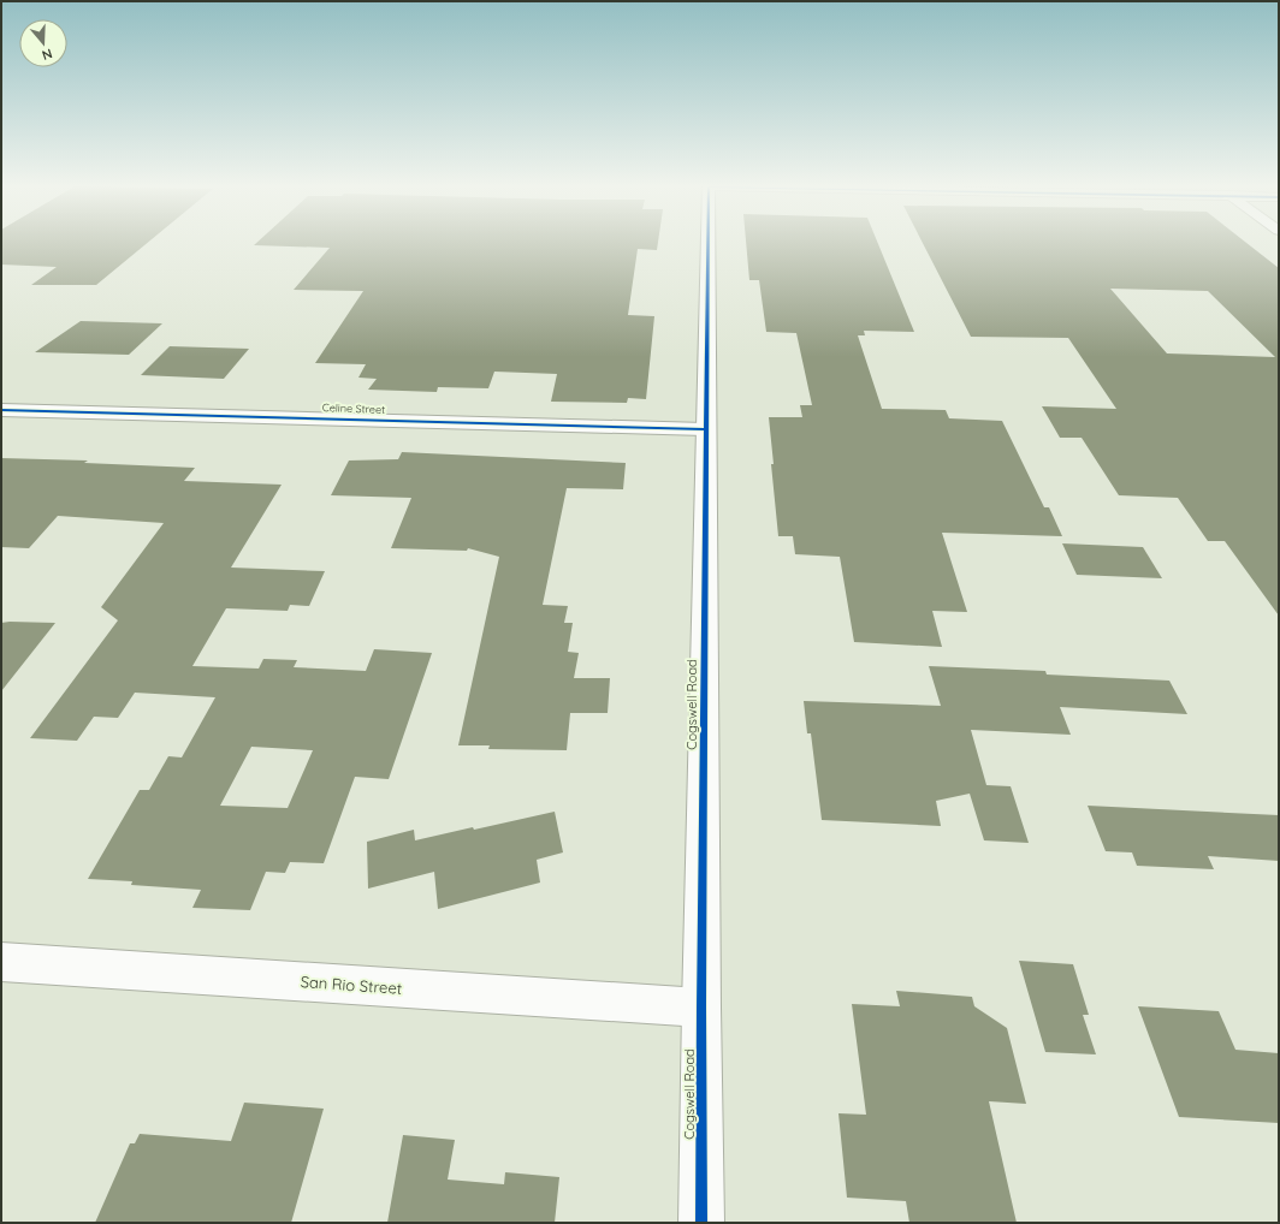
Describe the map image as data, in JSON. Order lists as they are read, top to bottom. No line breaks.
{"streets":{"street":["Celine Street","Cogswell Road","San Rio Street"]},"crossings":[["Celine Street","Cogswell Road"],["Cogswell Road","San Rio Street"]],"north":"bottom"}
